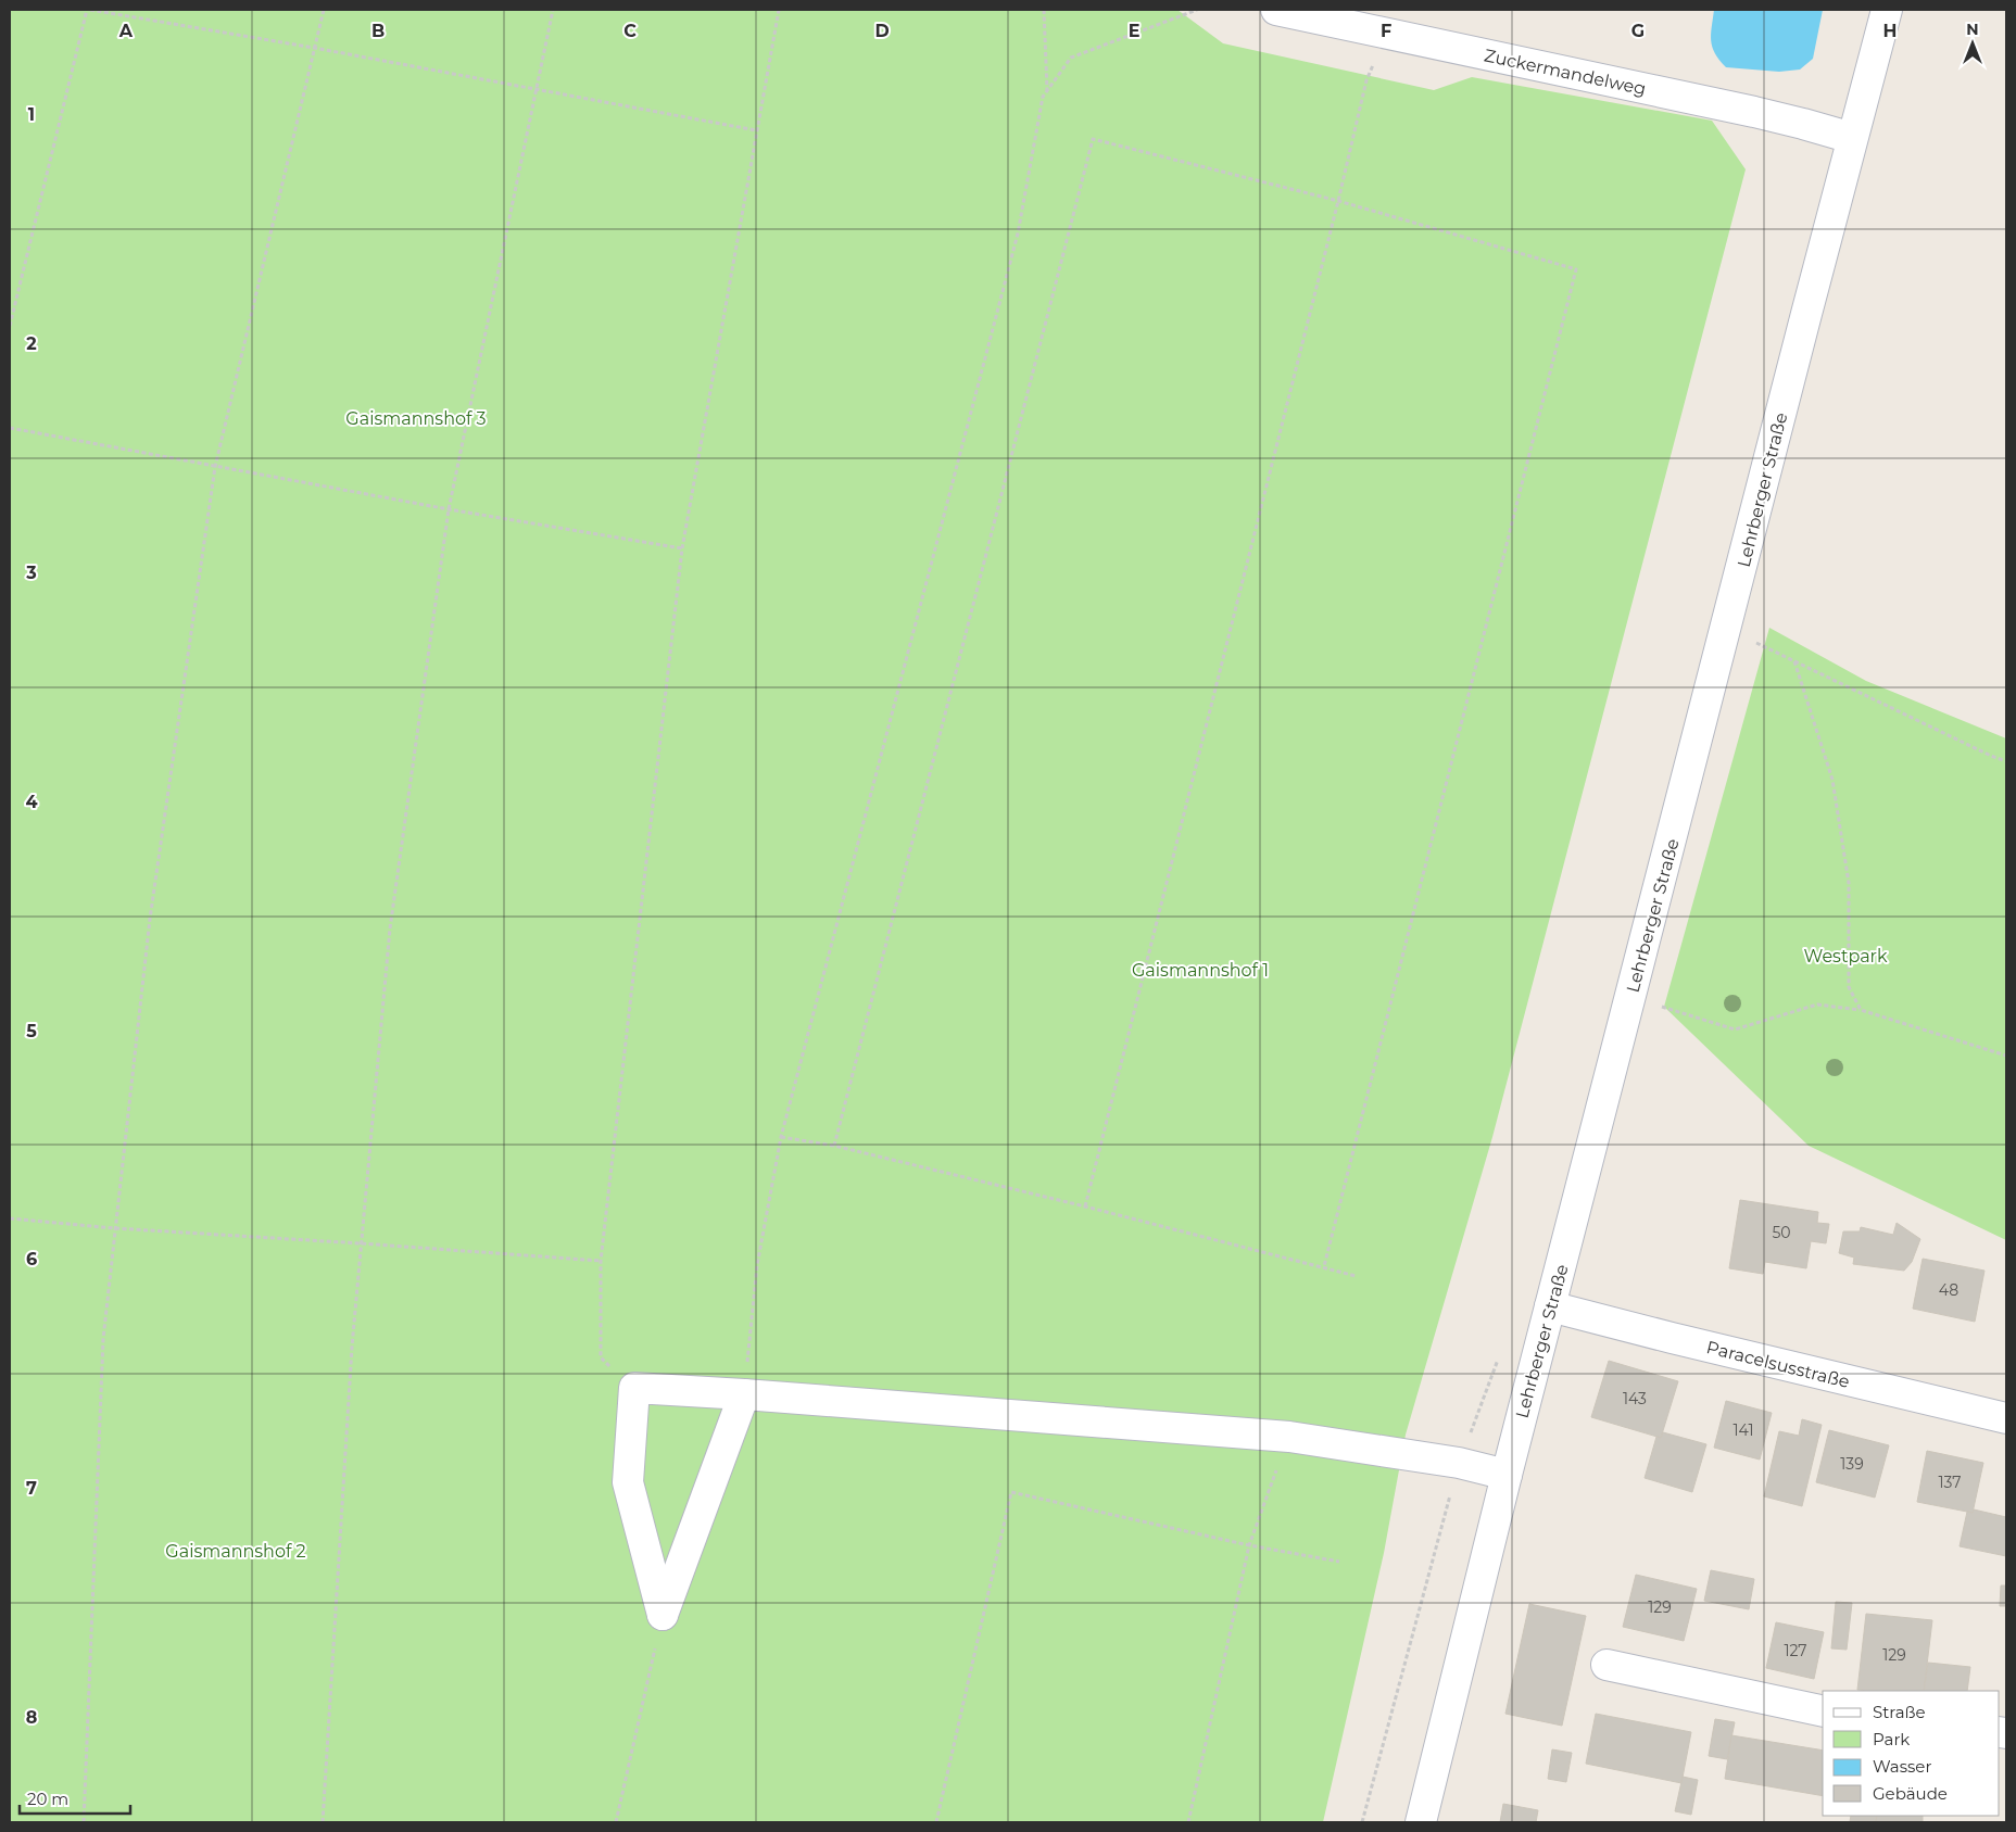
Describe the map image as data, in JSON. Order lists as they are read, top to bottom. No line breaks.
{"streets":{"street":["Zuckermandelweg","Lehrberger Straße","Paracelsusstraße"]},"crossings":[["Zuckermandelweg","Lehrberger Straße"],["Lehrberger Straße","Paracelsusstraße"]],"parks":["Gaismannshof 3","Westpark","Gaismannshof 1","Gaismannshof 2"],"house_numbers":["50","48","143","141","139","137","129","127","129"],"legend":["Straße","Park","Wasser","Gebäude"],"scale_bar":"20 m","north":"top","grid":{"columns":["A","B","C","D","E","F","G","H"],"rows":["1","2","3","4","5","6","7","8"]}}
